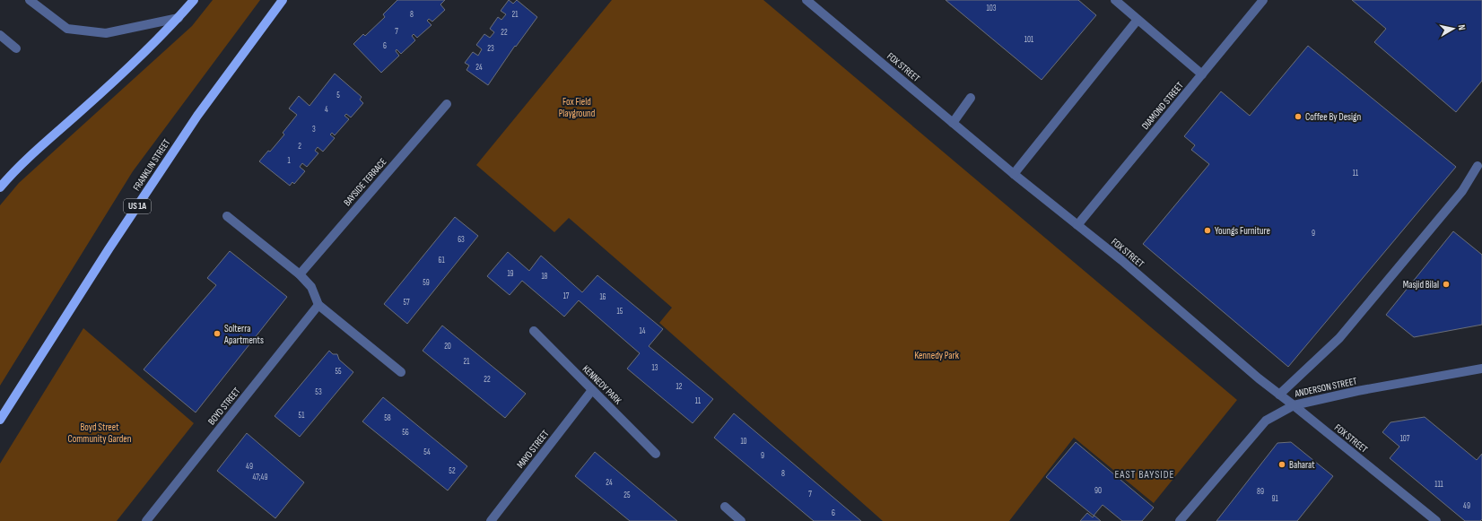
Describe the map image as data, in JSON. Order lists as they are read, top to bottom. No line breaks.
{"streets":{"main road":["FRANKLIN STREET","US 1A"],"street":["FOX STREET","DIAMOND STREET","BAYSIDE TERRACE","KENNEDY PARK","ANDERSON STREET","BOYD STREET","MAYO STREET"]},"crossings":[["FOX STREET","DIAMOND STREET"],["FOX STREET","ANDERSON STREET"],["KENNEDY PARK","MAYO STREET"]],"districts":["EAST BAYSIDE"],"parks":["Fox Field Playground","Kennedy Park","Boyd Street Community Garden"],"places":["Coffee By Design","Youngs Furniture","Masjid Bilal","Solterra Apartments","Baharat"],"house_numbers":["103","8","21","7","22","101","6","23","24","5","4","3","2","1","11","9","63","61","19","18","59","17","16","57","15","14","20","21","13","55","22","12","53","11","51","58","56","107","10","54","9","49","52","8","47;49","24","111","90","89","7","25","91","49","6"],"north":"right"}
